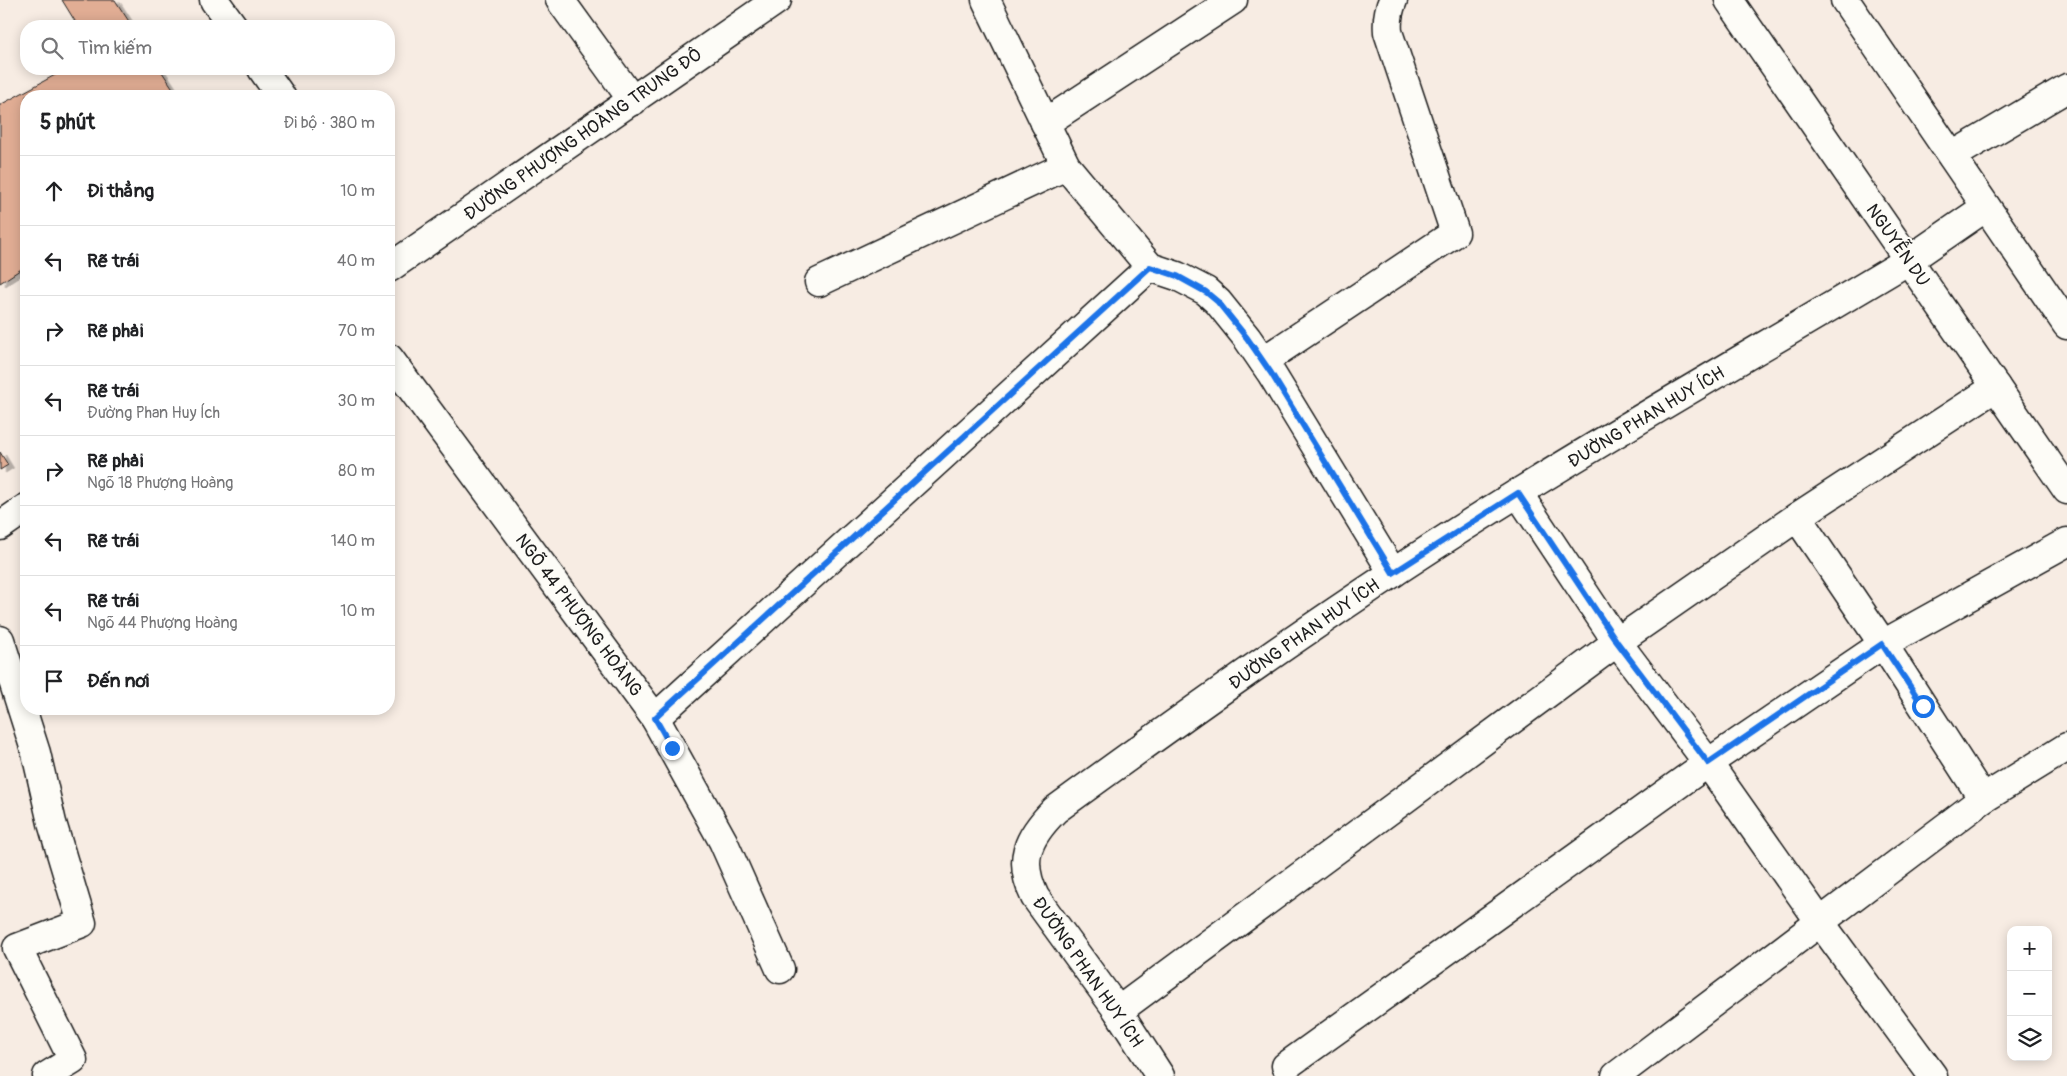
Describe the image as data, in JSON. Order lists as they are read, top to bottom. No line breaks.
{"streets":{"street":["ĐƯỜNG PHƯỢNG HOÀNG TRUNG ĐÔ","NGUYỄN DU","ĐƯỜNG PHAN HUY ÍCH","NGÕ 44 PHƯỢNG HOÀNG"]},"crossings":[["NGUYỄN DU","ĐƯỜNG PHAN HUY ÍCH"]],"page":{"search":"Tìm kiếm","heading":["5 phút","Đi bộ · 380 m"],"list":[["Đi thẳng","10 m"],["Rẽ trái","40 m"],["Rẽ phải","70 m"],["Rẽ trái","Đường Phan Huy Ích","30 m"],["Rẽ phải","Ngõ 18 Phượng Hoàng","80 m"],["Rẽ trái","140 m"],["Rẽ trái","Ngõ 44 Phượng Hoàng","10 m"],"Đến nơi"],"map_buttons":["+","−"]}}
